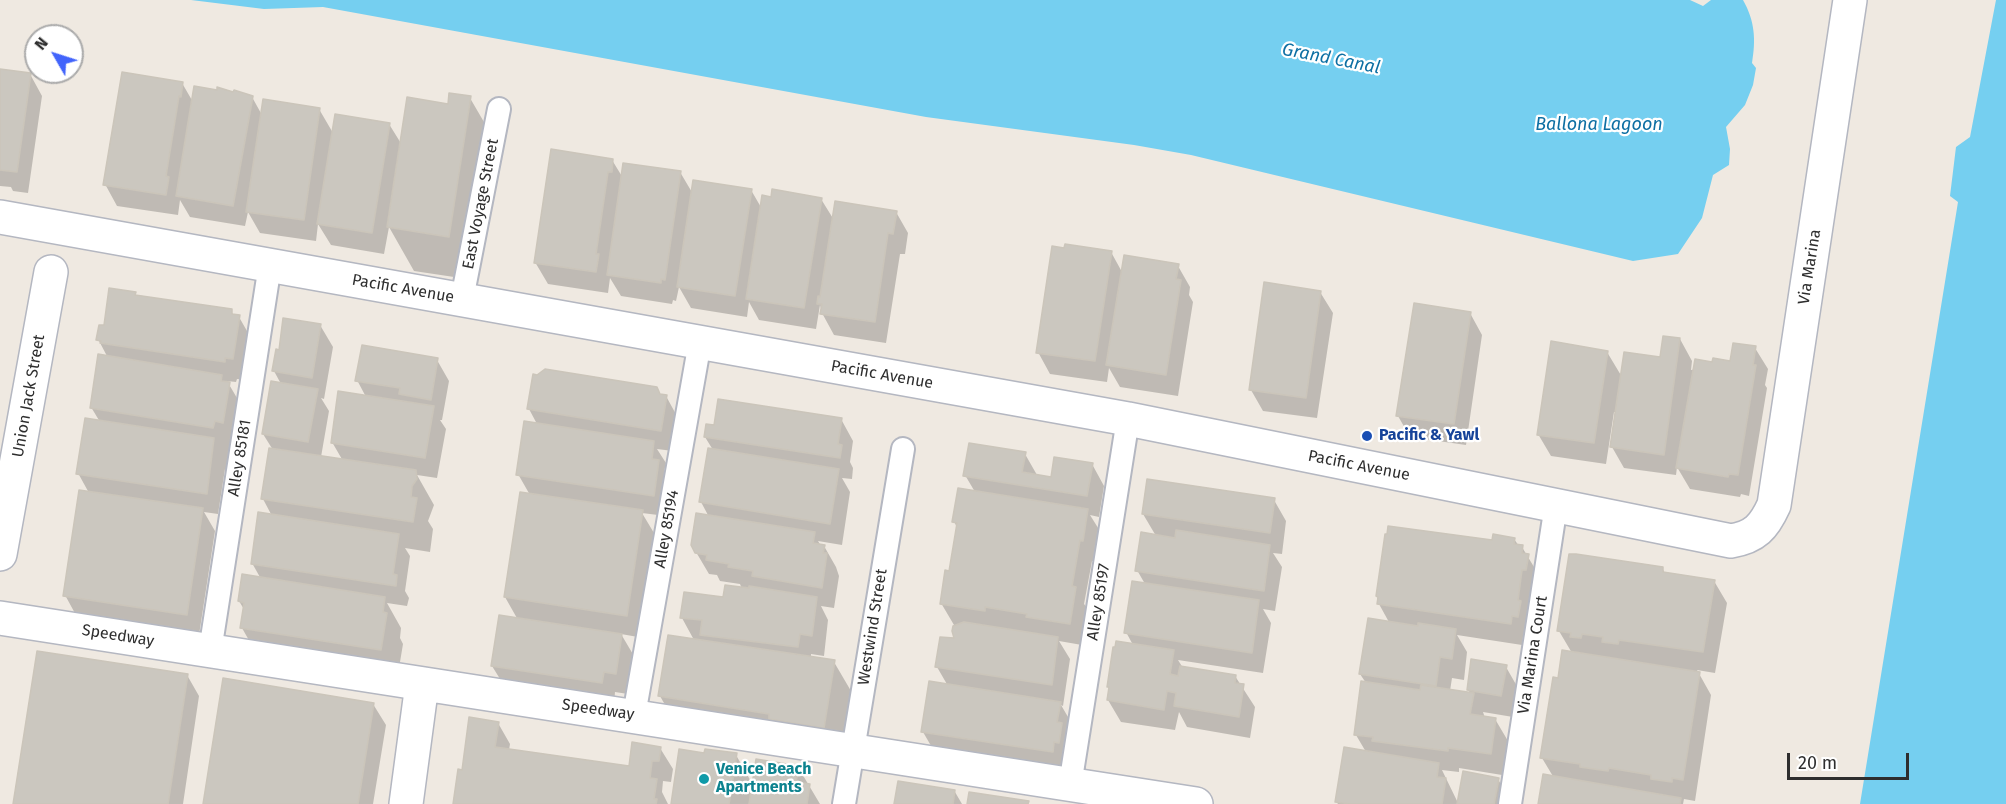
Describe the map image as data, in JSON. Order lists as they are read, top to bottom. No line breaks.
{"streets":{"street":["Via Marina","Pacific Avenue","Union Jack Street","Speedway"],"lane":["East Voyage Street","Alley 85181","Alley 85194","Alley 85197","Westwind Street","Via Marina Court"]},"crossings":[["East Voyage Street","Pacific Avenue"],["Via Marina","Pacific Avenue"],["Pacific Avenue","Alley 85181"],["Pacific Avenue","Alley 85194"],["Pacific Avenue","Alley 85197"],["Pacific Avenue","Via Marina Court"],["Alley 85181","Speedway"],["Alley 85194","Speedway"],["Alley 85197","Speedway"],["Westwind Street","Speedway"]],"water":["Grand Canal","Ballona Lagoon"],"places":["Pacific & Yawl","Venice Beach Apartments"],"scale_bar":"20 m","north":"top left"}
